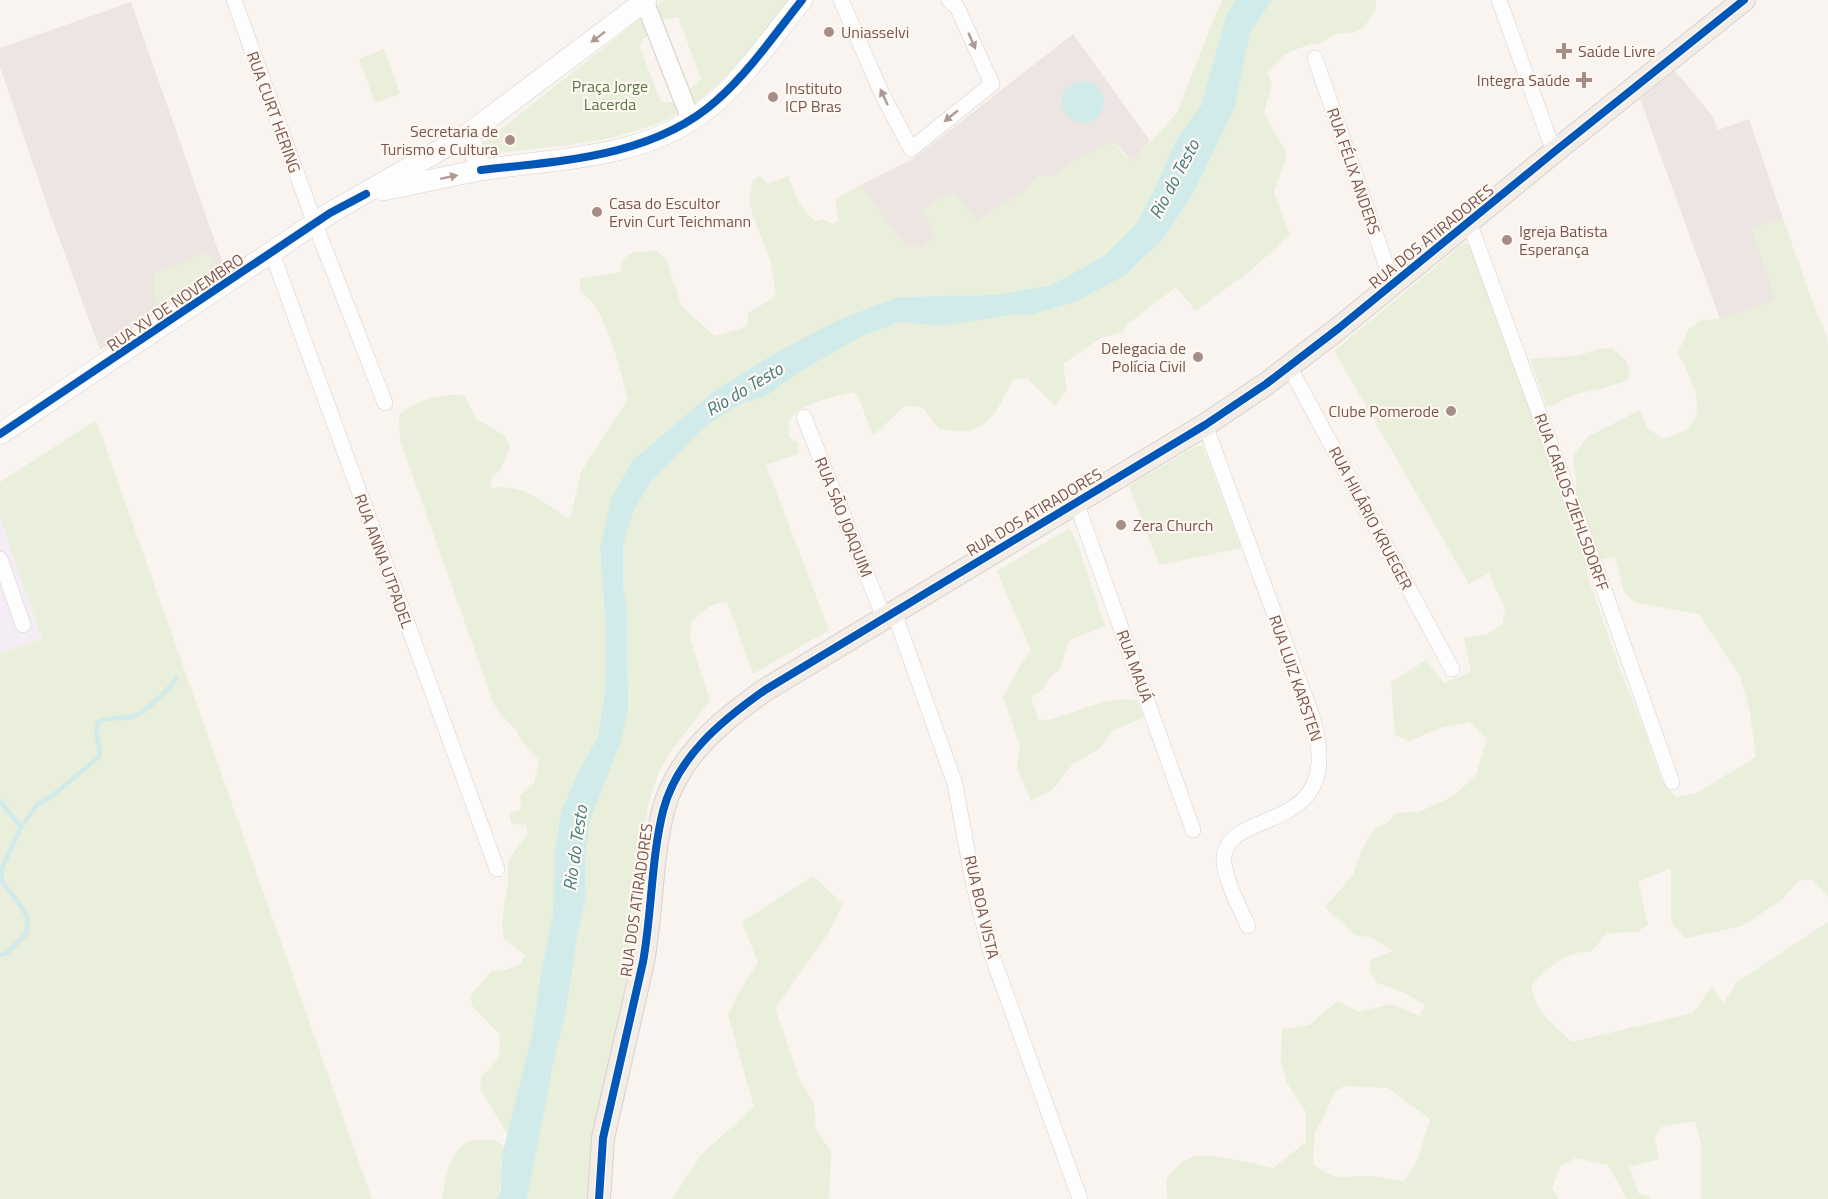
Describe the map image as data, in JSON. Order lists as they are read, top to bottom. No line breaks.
{"streets":{"main road":["RUA DOS ATIRADORES","RUA XV DE NOVEMBRO"],"street":["RUA CURT HERING","RUA FÉLIX ANDERS","RUA CARLOS ZIEHLSDORFF","RUA SÃO JOAQUIM","RUA HILÁRIO KRUEGER","RUA ANNA UTPADEL","RUA MAUÁ","RUA LUIZ KARSTEN","RUA BOA VISTA"]},"crossings":[["RUA CURT HERING","RUA XV DE NOVEMBRO"],["RUA FÉLIX ANDERS","RUA DOS ATIRADORES"],["RUA DOS ATIRADORES","RUA CARLOS ZIEHLSDORFF"],["RUA DOS ATIRADORES","RUA SÃO JOAQUIM"],["RUA DOS ATIRADORES","RUA HILÁRIO KRUEGER"],["RUA DOS ATIRADORES","RUA MAUÁ"],["RUA DOS ATIRADORES","RUA LUIZ KARSTEN"],["RUA DOS ATIRADORES","RUA BOA VISTA"],["RUA XV DE NOVEMBRO","RUA ANNA UTPADEL"],["RUA SÃO JOAQUIM","RUA BOA VISTA"]],"water":["Rio do Testo"],"parks":["Praça Jorge Lacerda"],"places":{"other":["Uniasselvi","Instituto ICP Bras","Secretaria de Turismo e Cultura","Casa do Escultor Ervin Curt Teichmann","Igreja Batista Esperança","Delegacia de Polícia Civil","Clube Pomerode","Zera Church"],"health":["Saúde Livre","Integra Saúde"]}}
